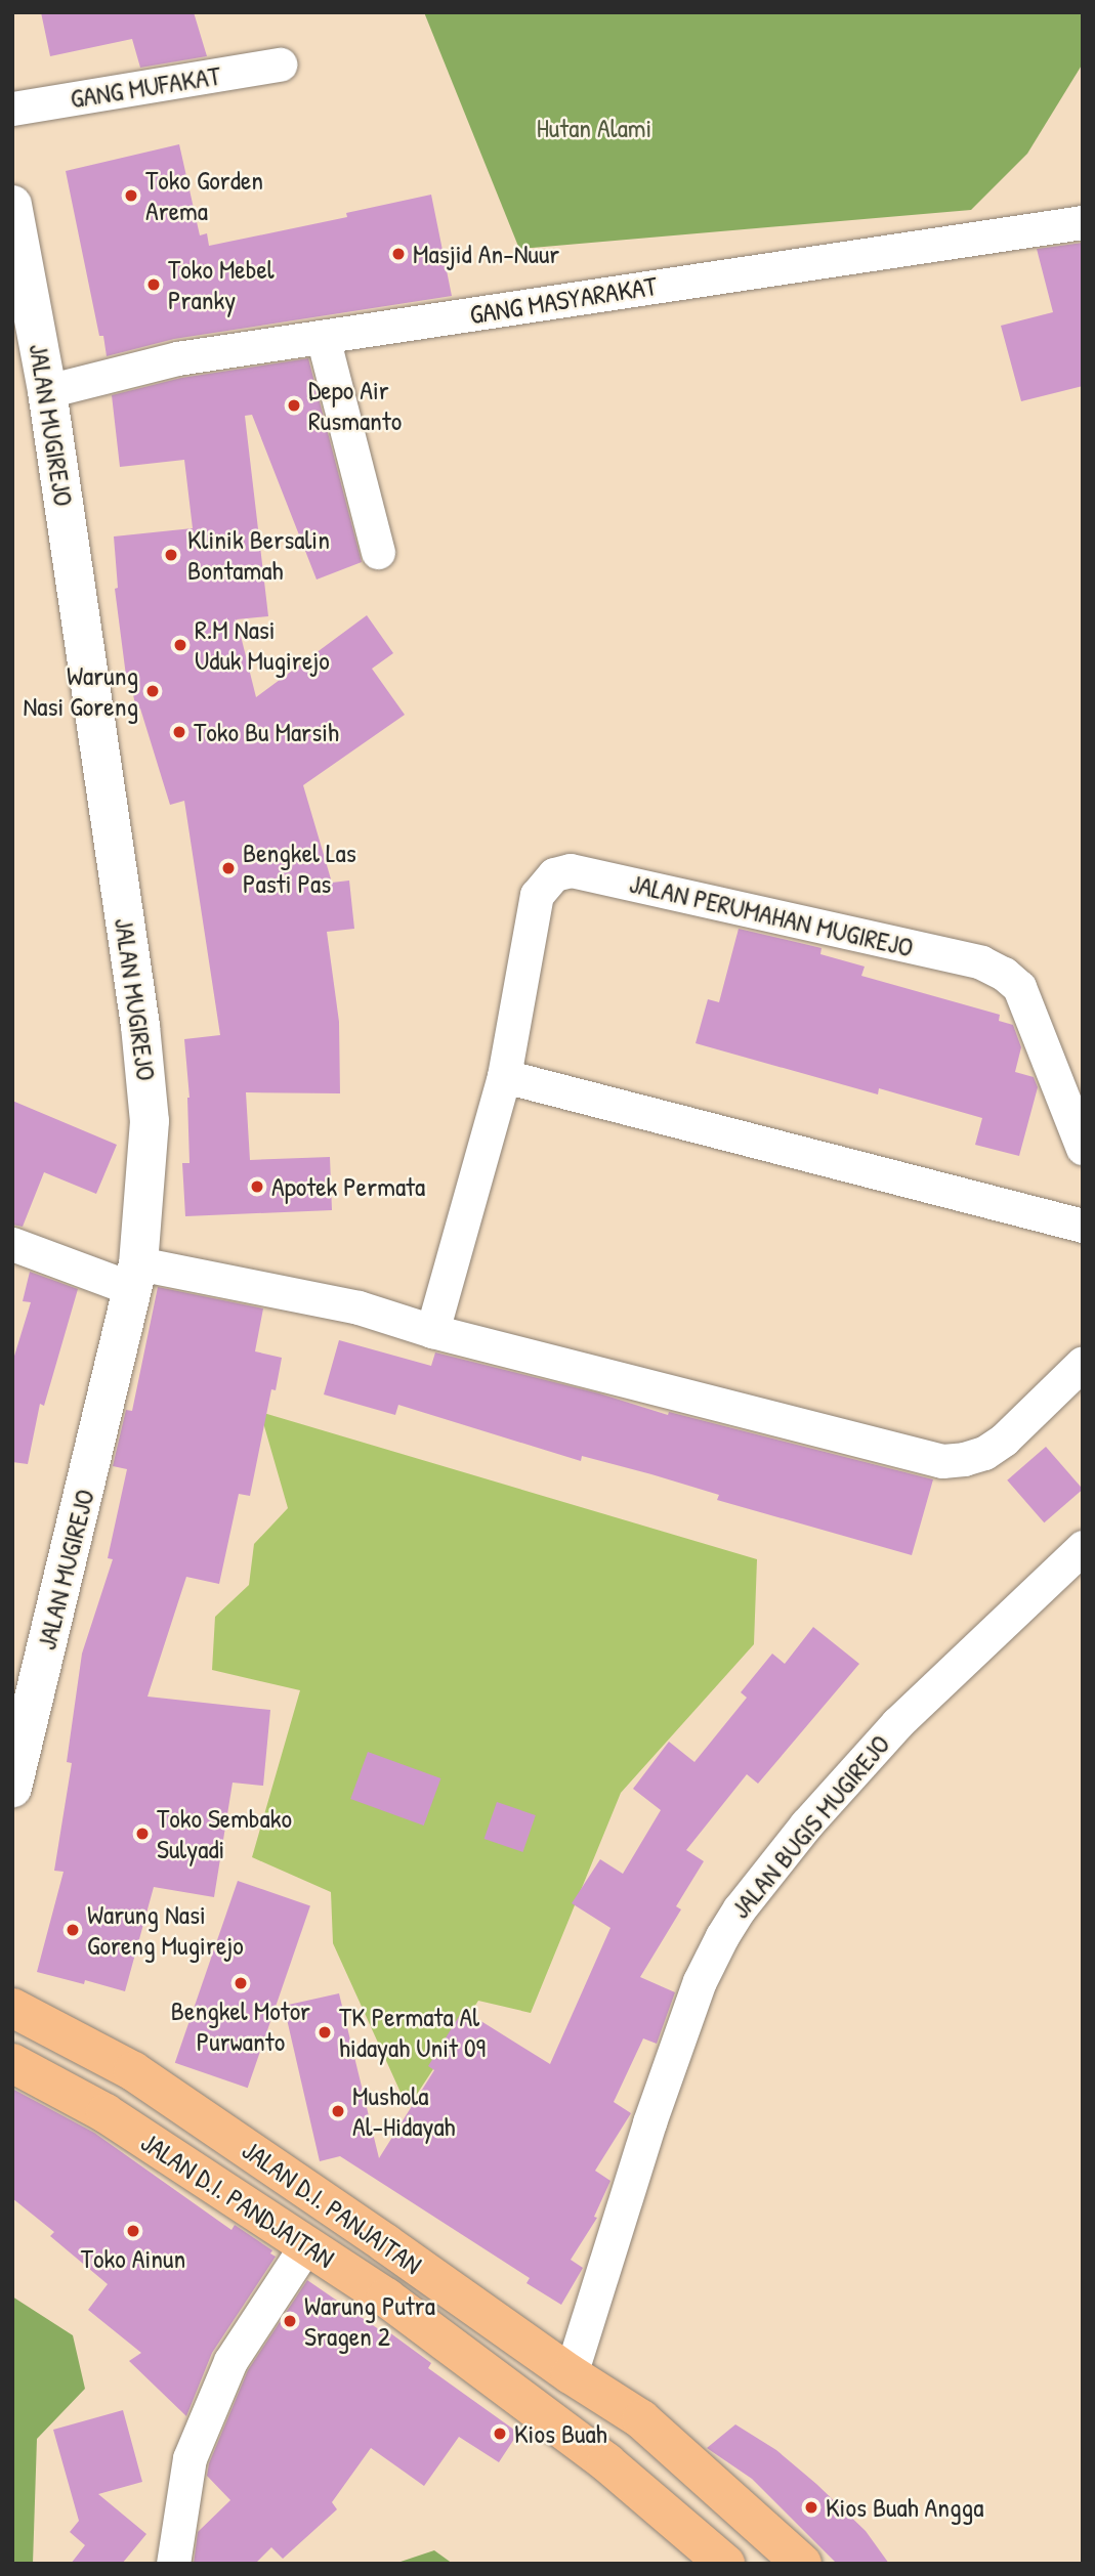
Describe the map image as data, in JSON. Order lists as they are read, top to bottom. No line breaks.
{"streets":{"highway":["JALAN D.I. PANDJAITAN","JALAN D.I. PANJAITAN"],"street":["GANG MUFAKAT","GANG MASYARAKAT","JALAN MUGIREJO","JALAN PERUMAHAN MUGIREJO","JALAN BUGIS MUGIREJO"]},"crossings":[["GANG MASYARAKAT","JALAN MUGIREJO"],["JALAN BUGIS MUGIREJO","JALAN D.I. PANJAITAN"]],"parks":["Hutan Alami"],"places":["Toko Gorden Arema","Masjid An-Nuur","Toko Mebel Pranky","Depo Air Rusmanto","Klinik Bersalin Bontamah","R.M Nasi Uduk Mugirejo","Warung Nasi Goreng","Toko Bu Marsih","Bengkel Las Pasti Pas","Apotek Permata","Toko Sembako Sulyadi","Warung Nasi Goreng Mugirejo","Bengkel Motor Purwanto","TK Permata Al hidayah Unit 09","Mushola Al-Hidayah","Toko Ainun","Warung Putra Sragen 2","Kios Buah","Kios Buah Angga"]}
